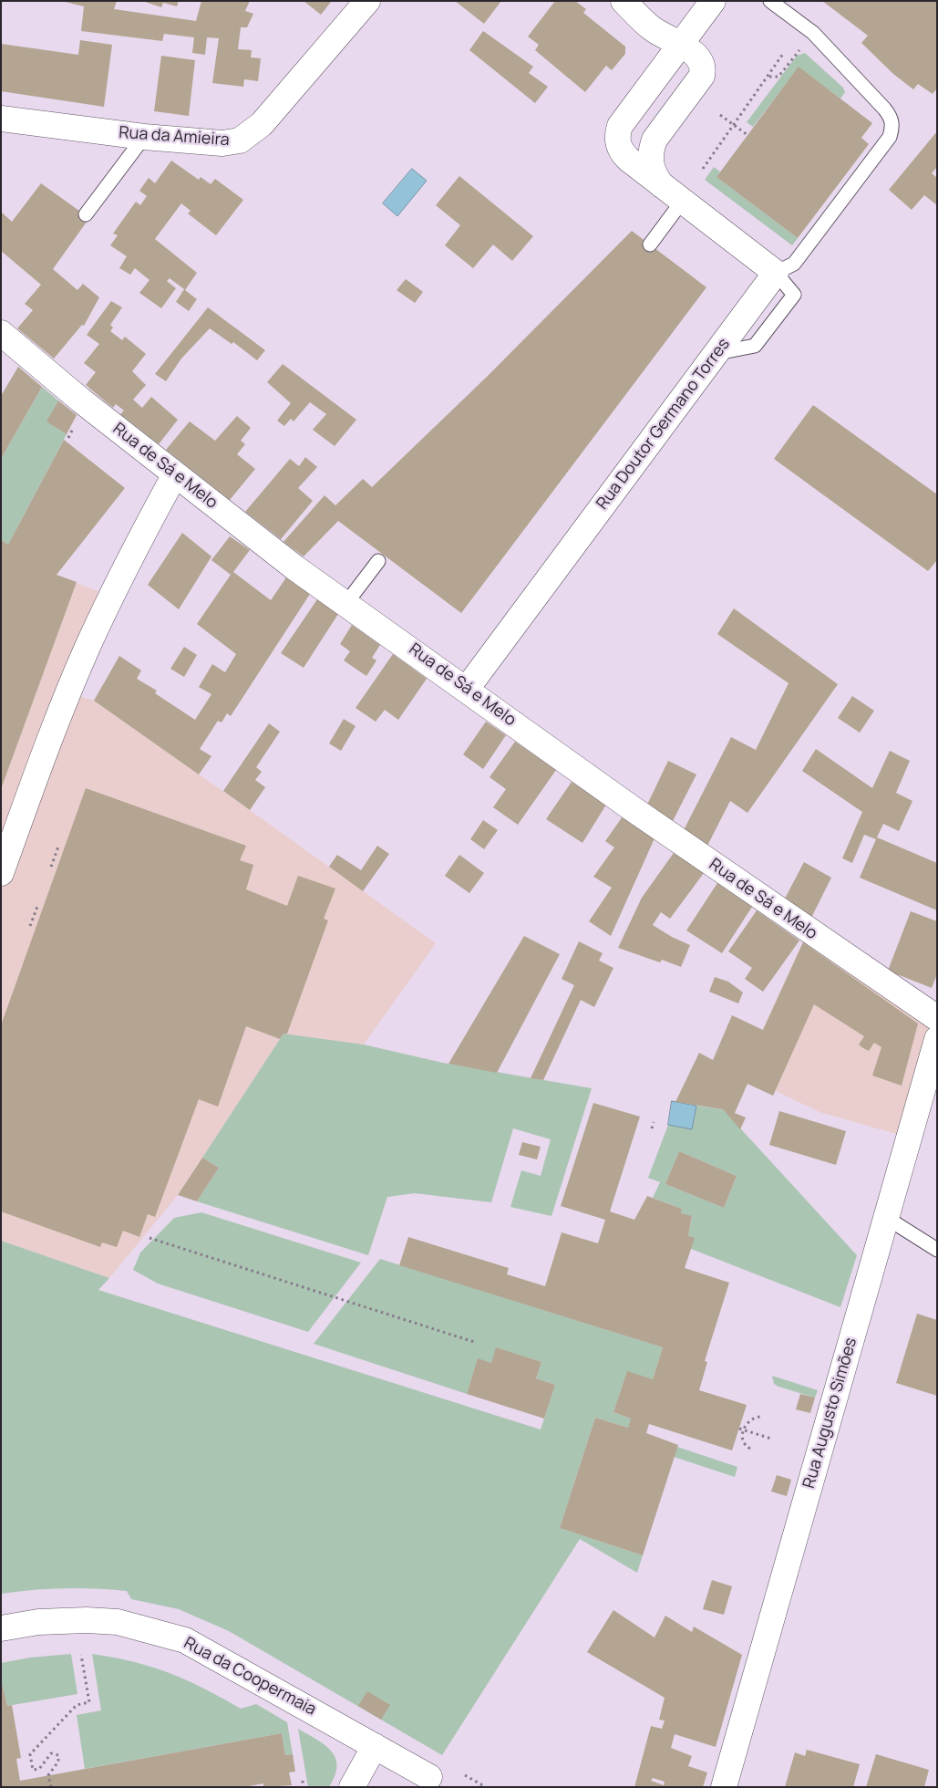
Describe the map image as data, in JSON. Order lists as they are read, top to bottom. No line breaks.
{"streets":{"street":["Rua da Amieira","Rua Doutor Germano Torres","Rua de Sá e Melo","Rua Augusto Simões","Rua da Coopermaia"]},"crossings":[["Rua Doutor Germano Torres","Rua de Sá e Melo"]]}
